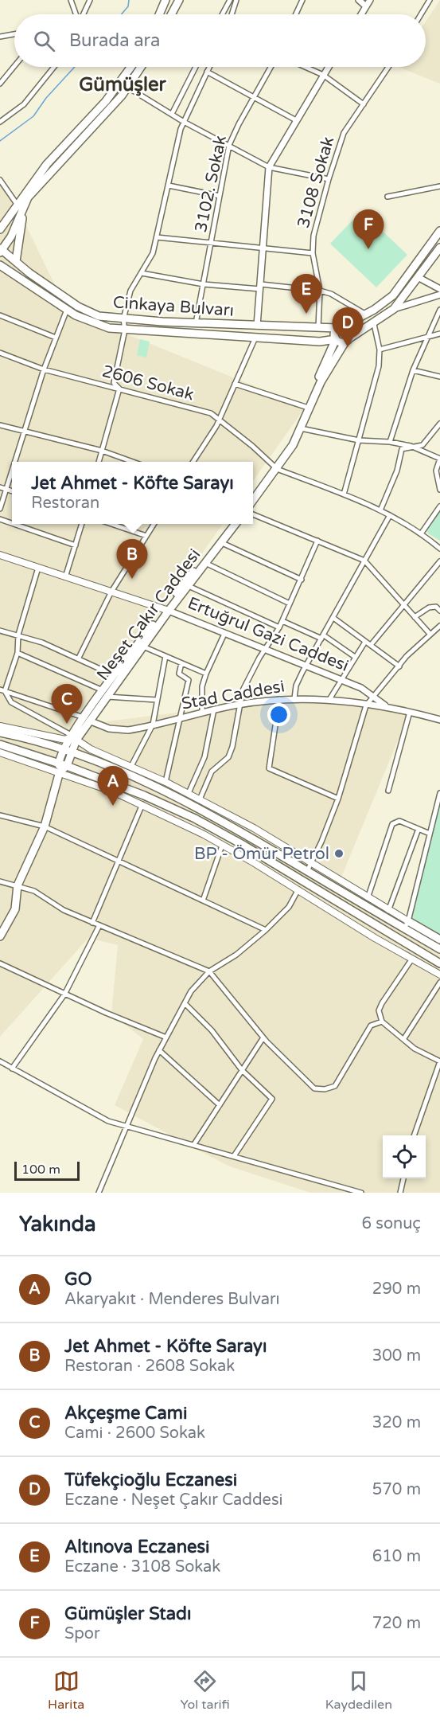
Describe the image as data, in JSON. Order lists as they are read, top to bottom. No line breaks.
{"streets":{"main road":["Cinkaya Bulvarı","Neşet Çakır Caddesi","Ertuğrul Gazi Caddesi"],"street":["3108 Sokak","3102. Sokak","2606 Sokak","Stad Caddesi"]},"crossings":[["3108 Sokak","Cinkaya Bulvarı"],["3102. Sokak","Cinkaya Bulvarı"],["Neşet Çakır Caddesi","Ertuğrul Gazi Caddesi"],["Neşet Çakır Caddesi","Stad Caddesi"],["Ertuğrul Gazi Caddesi","Stad Caddesi"]],"districts":["Gümüşler"],"places":["BP - Ömür Petrol"],"scale_bar":"100 m","page":{"search":"Burada ara","pins":["F","E","D","B","C","A"],"popup":["Jet Ahmet - Köfte Sarayı","Restoran"],"scale":"100 m","heading":["Yakında","6 sonuç"],"list":[{"mark":"A","name":"GO","note":"Akaryakıt · Menderes Bulvarı","value":"290 m"},{"mark":"B","name":"Jet Ahmet - Köfte Sarayı","note":"Restoran · 2608 Sokak","value":"300 m"},{"mark":"C","name":"Akçeşme Cami","note":"Cami · 2600 Sokak","value":"320 m"},{"mark":"D","name":"Tüfekçioğlu Eczanesi","note":"Eczane · Neşet Çakır Caddesi","value":"570 m"},{"mark":"E","name":"Altınova Eczanesi","note":"Eczane · 3108 Sokak","value":"610 m"},{"mark":"F","name":"Gümüşler Stadı","note":"Spor","value":"720 m"}],"nav":["Harita","Yol tarifi","Kaydedilen"]}}
